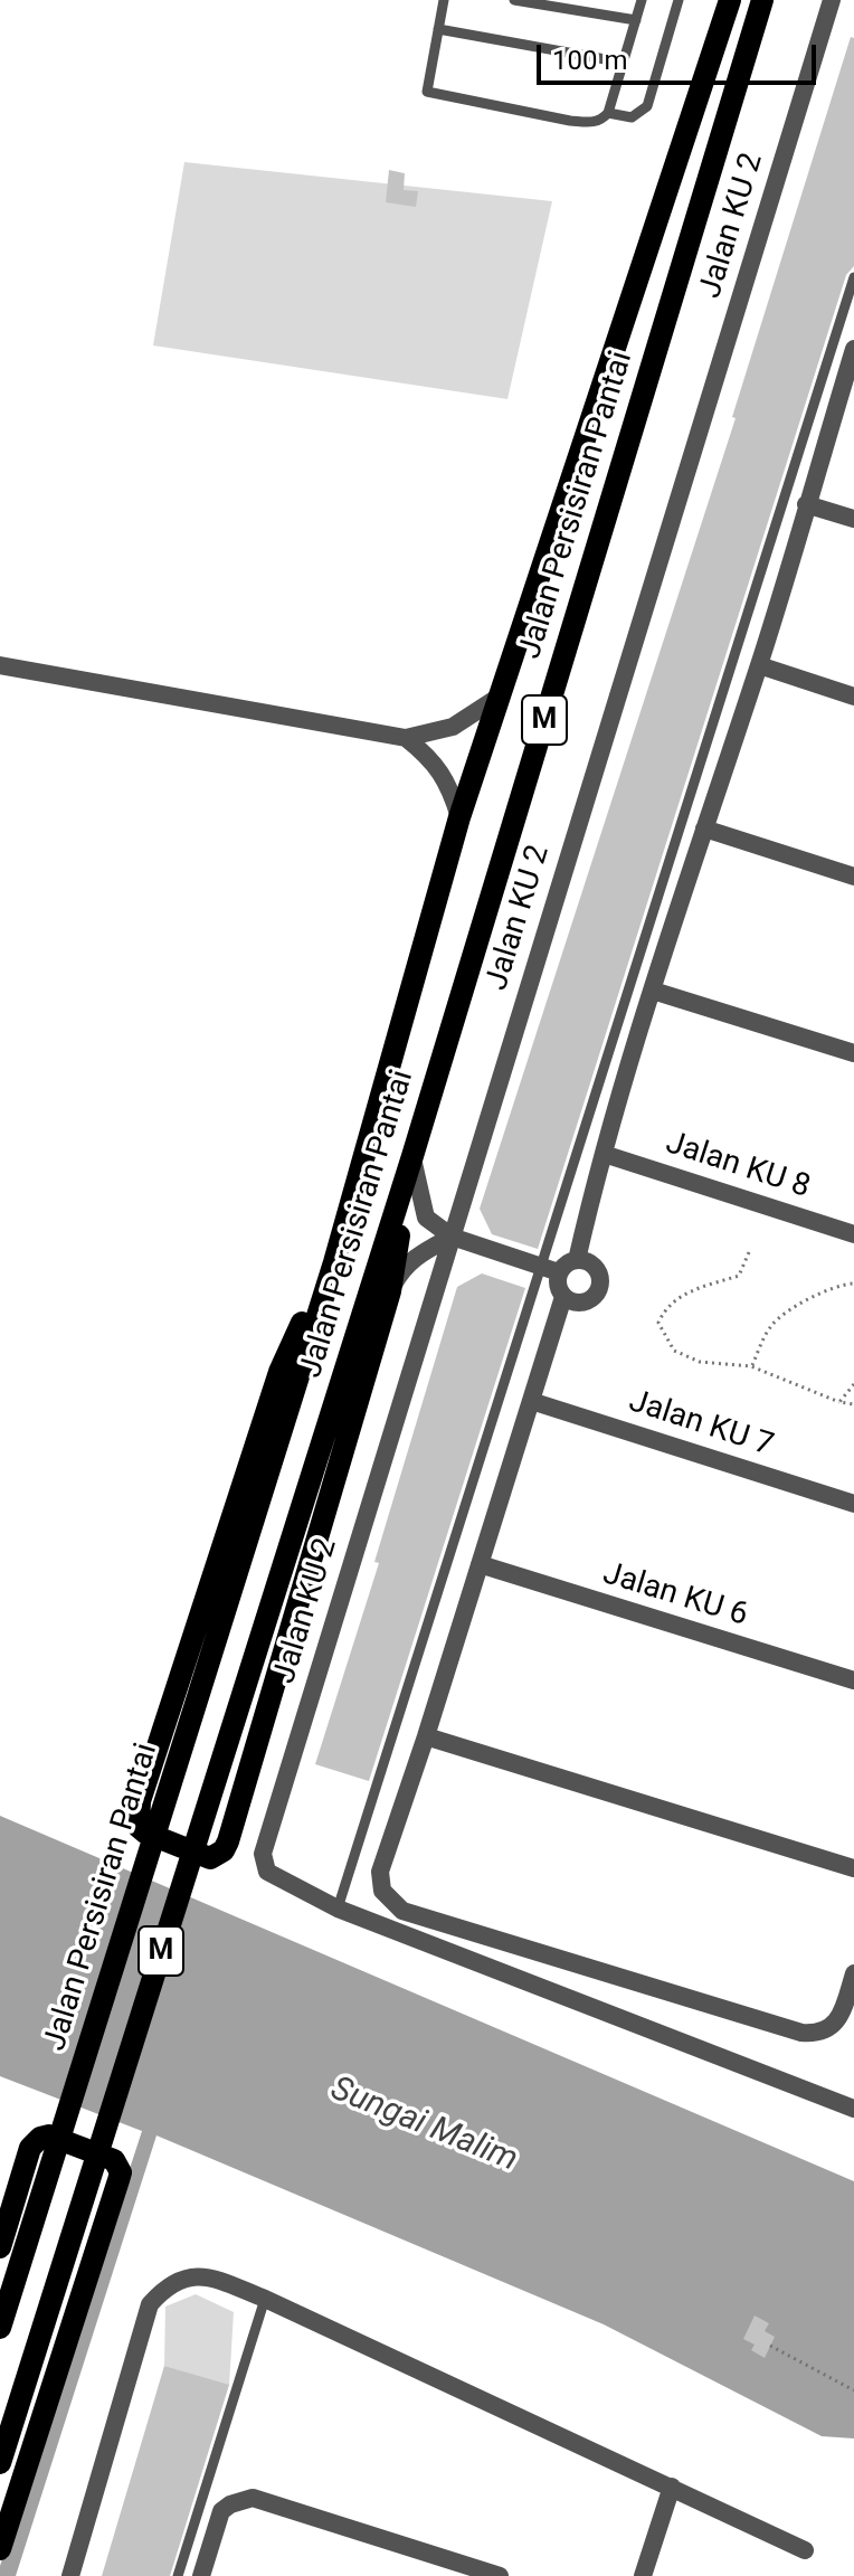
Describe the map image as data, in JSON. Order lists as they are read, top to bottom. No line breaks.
{"streets":{"main road":["Jalan Persisiran Pantai","M"],"street":["Jalan KU 2","Jalan KU 8","Jalan KU 7","Jalan KU 6"]},"water":["Sungai Malim"],"scale_bar":"100 m"}
